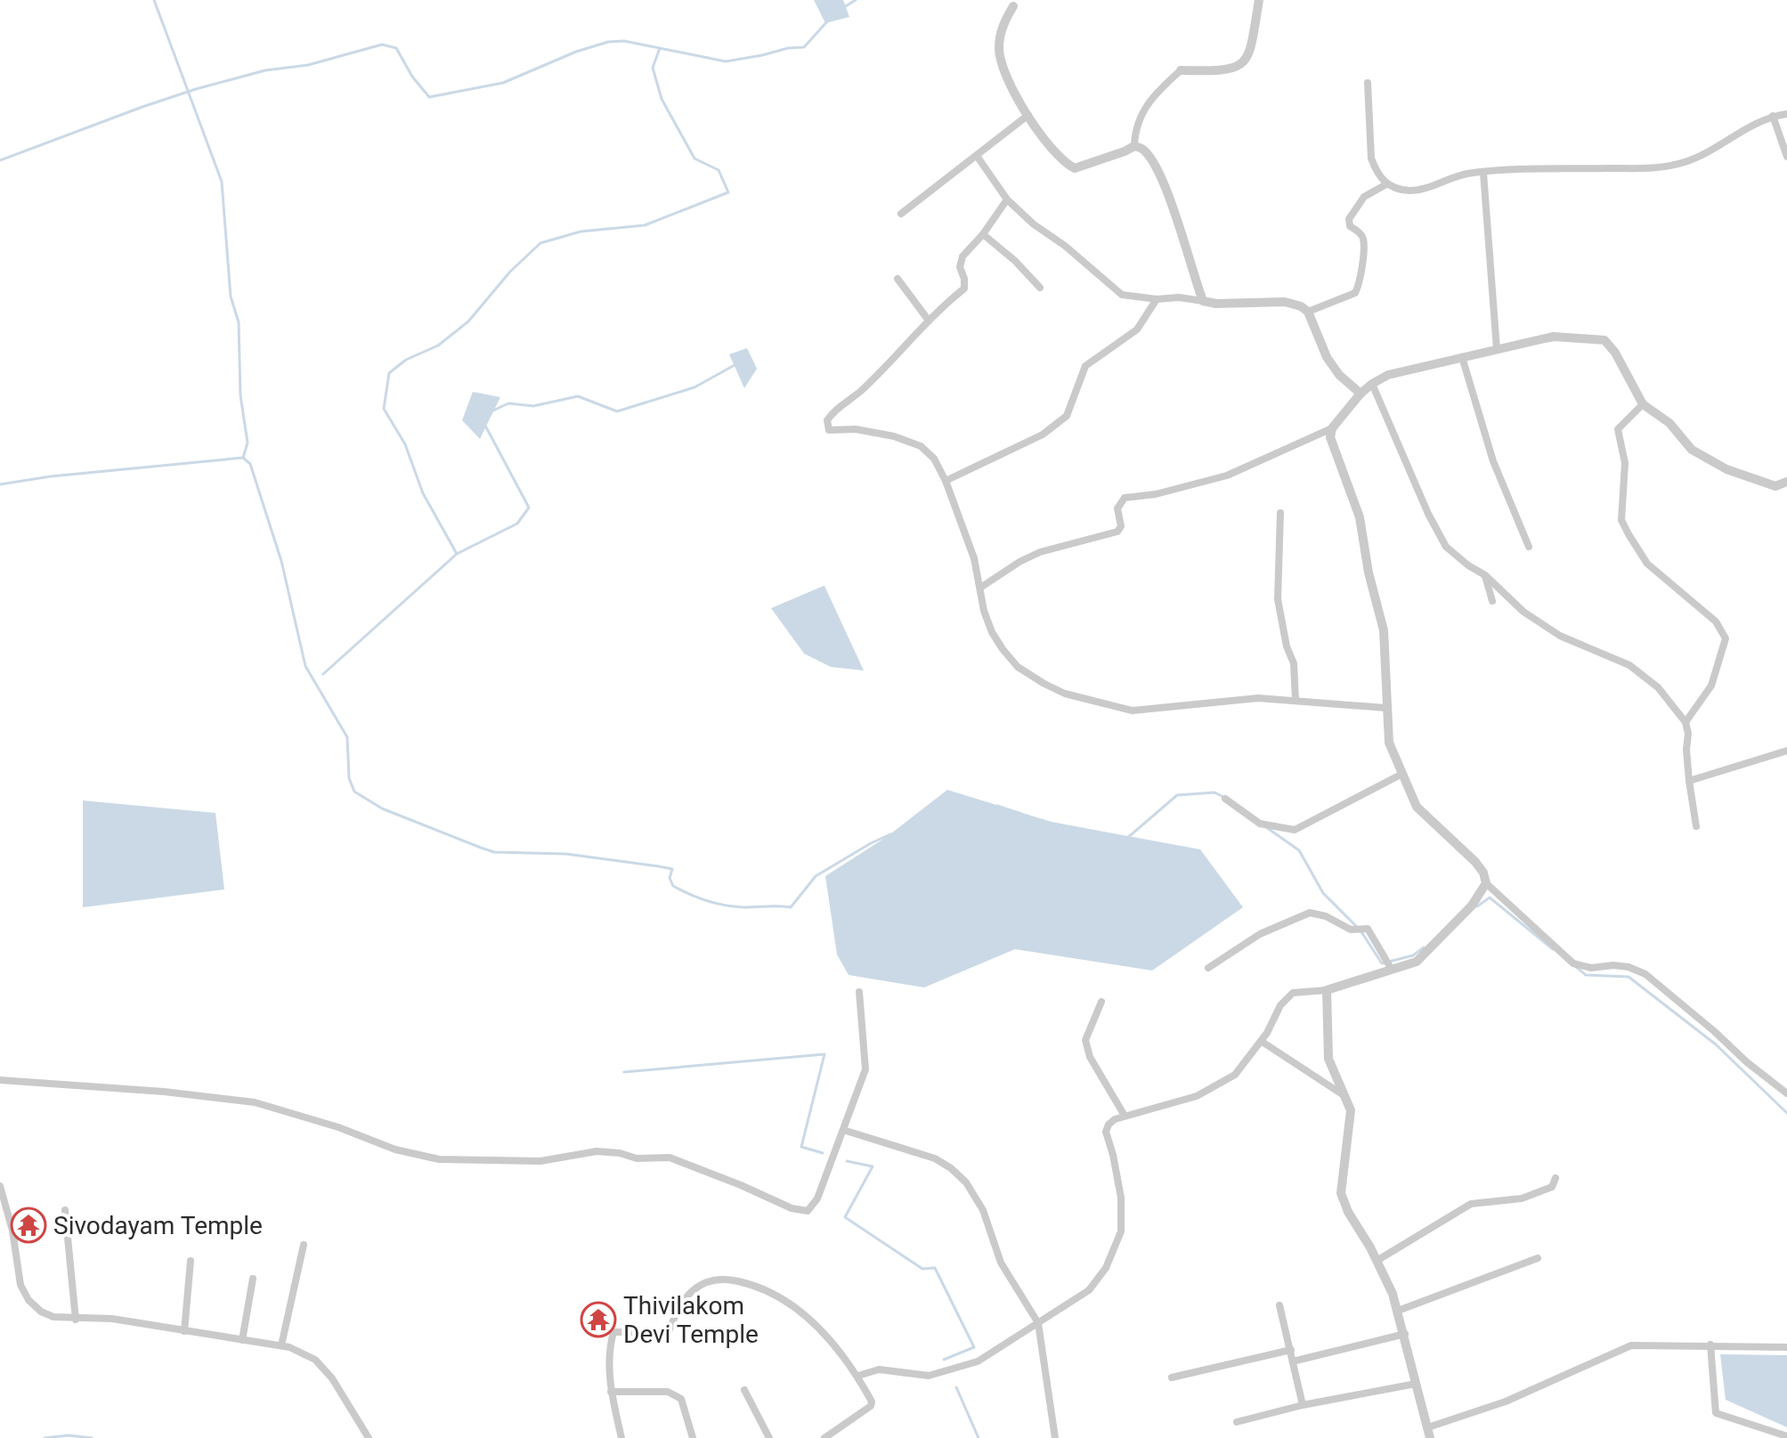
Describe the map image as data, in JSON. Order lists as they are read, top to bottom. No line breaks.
{"places":{"temple":["Sivodayam Temple","Thivilakom Devi Temple"]}}
